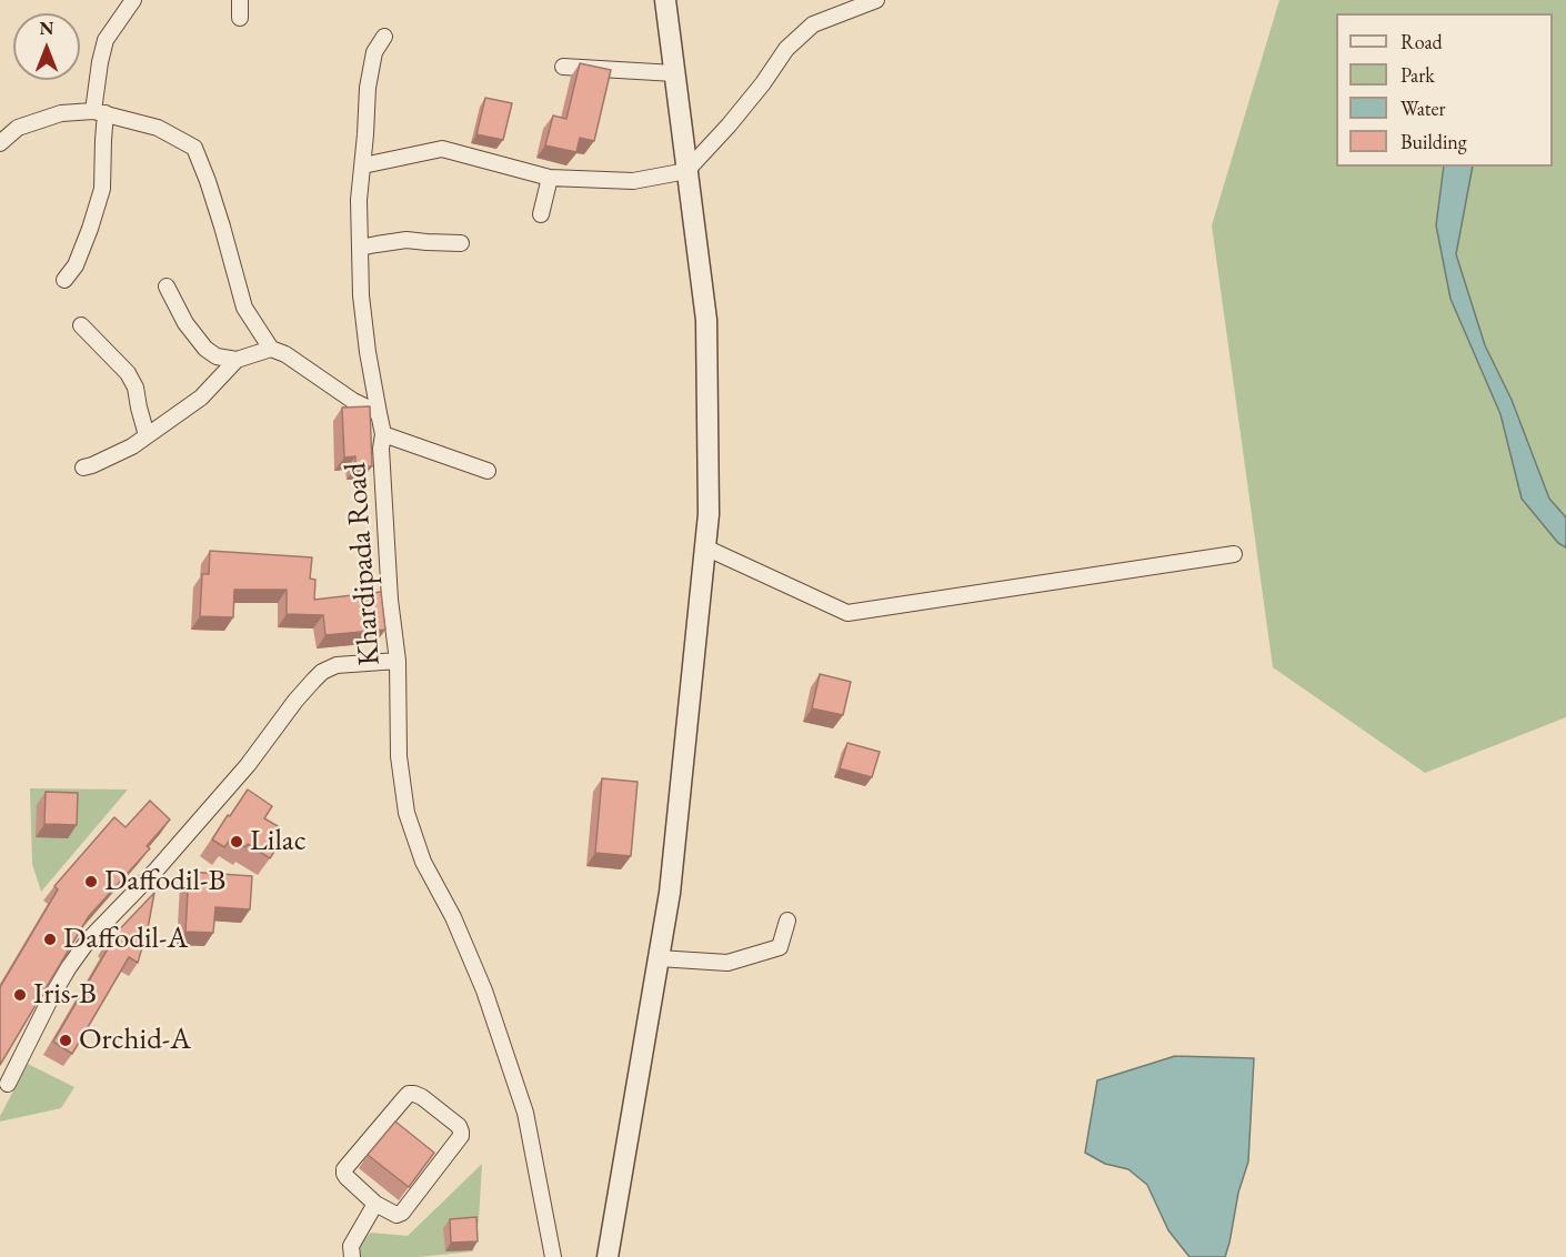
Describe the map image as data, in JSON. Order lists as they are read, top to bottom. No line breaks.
{"streets":{"street":["Khardipada Road"]},"places":["Lilac","Daffodil-B","Daffodil-A","Iris-B","Orchid-A"],"legend":["Road","Park","Water","Building"],"north":"top"}
